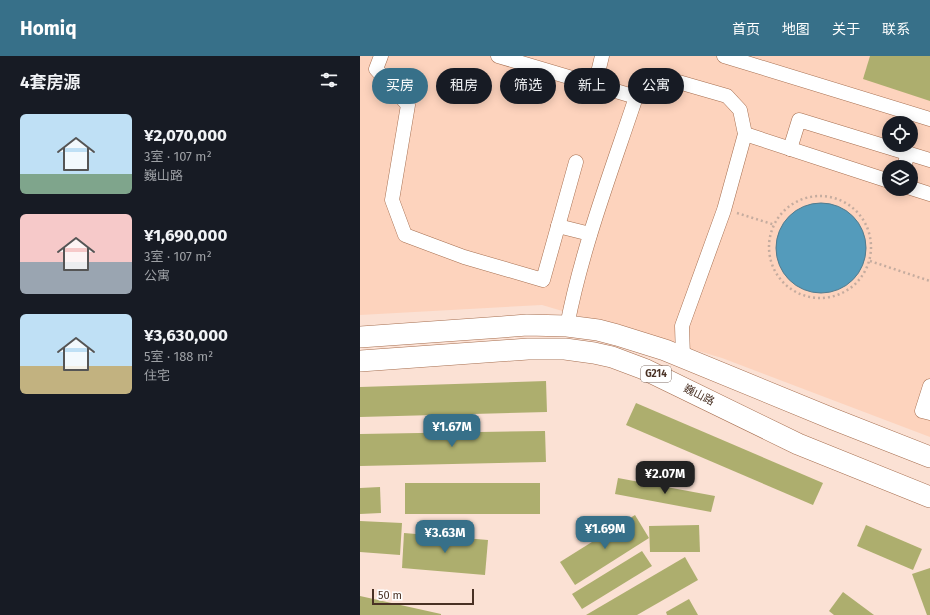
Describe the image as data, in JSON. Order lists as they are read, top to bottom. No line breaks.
{"streets":{"highway":["G214","巍山路"]},"scale_bar":"50 m","page":{"header":"Homiq","nav":["首页","地图","关于","联系"],"heading":"4套房源","chip":["买房","租房","筛选","新上","公寓"],"list":[{"name":"¥2,070,000","note":"3室 · 107 m² · 巍山路"},{"name":"¥1,690,000","note":"3室 · 107 m² · 公寓"},{"name":"¥3,630,000","note":"5室 · 188 m² · 住宅"}],"price":["¥1.67M","¥2.07M","¥1.69M","¥3.63M"],"scale":"50 m"}}
